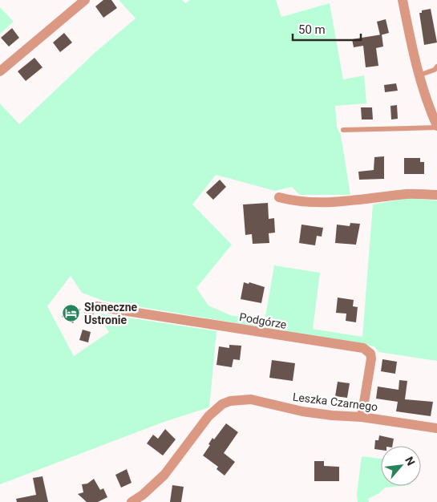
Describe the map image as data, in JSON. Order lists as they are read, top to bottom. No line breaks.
{"streets":{"street":["Podgórze","Leszka Czarnego"]},"crossings":[["Podgórze","Leszka Czarnego"]],"places":{"hotel":["Słoneczne Ustronie"]},"scale_bar":"50 m","north":"top right"}
